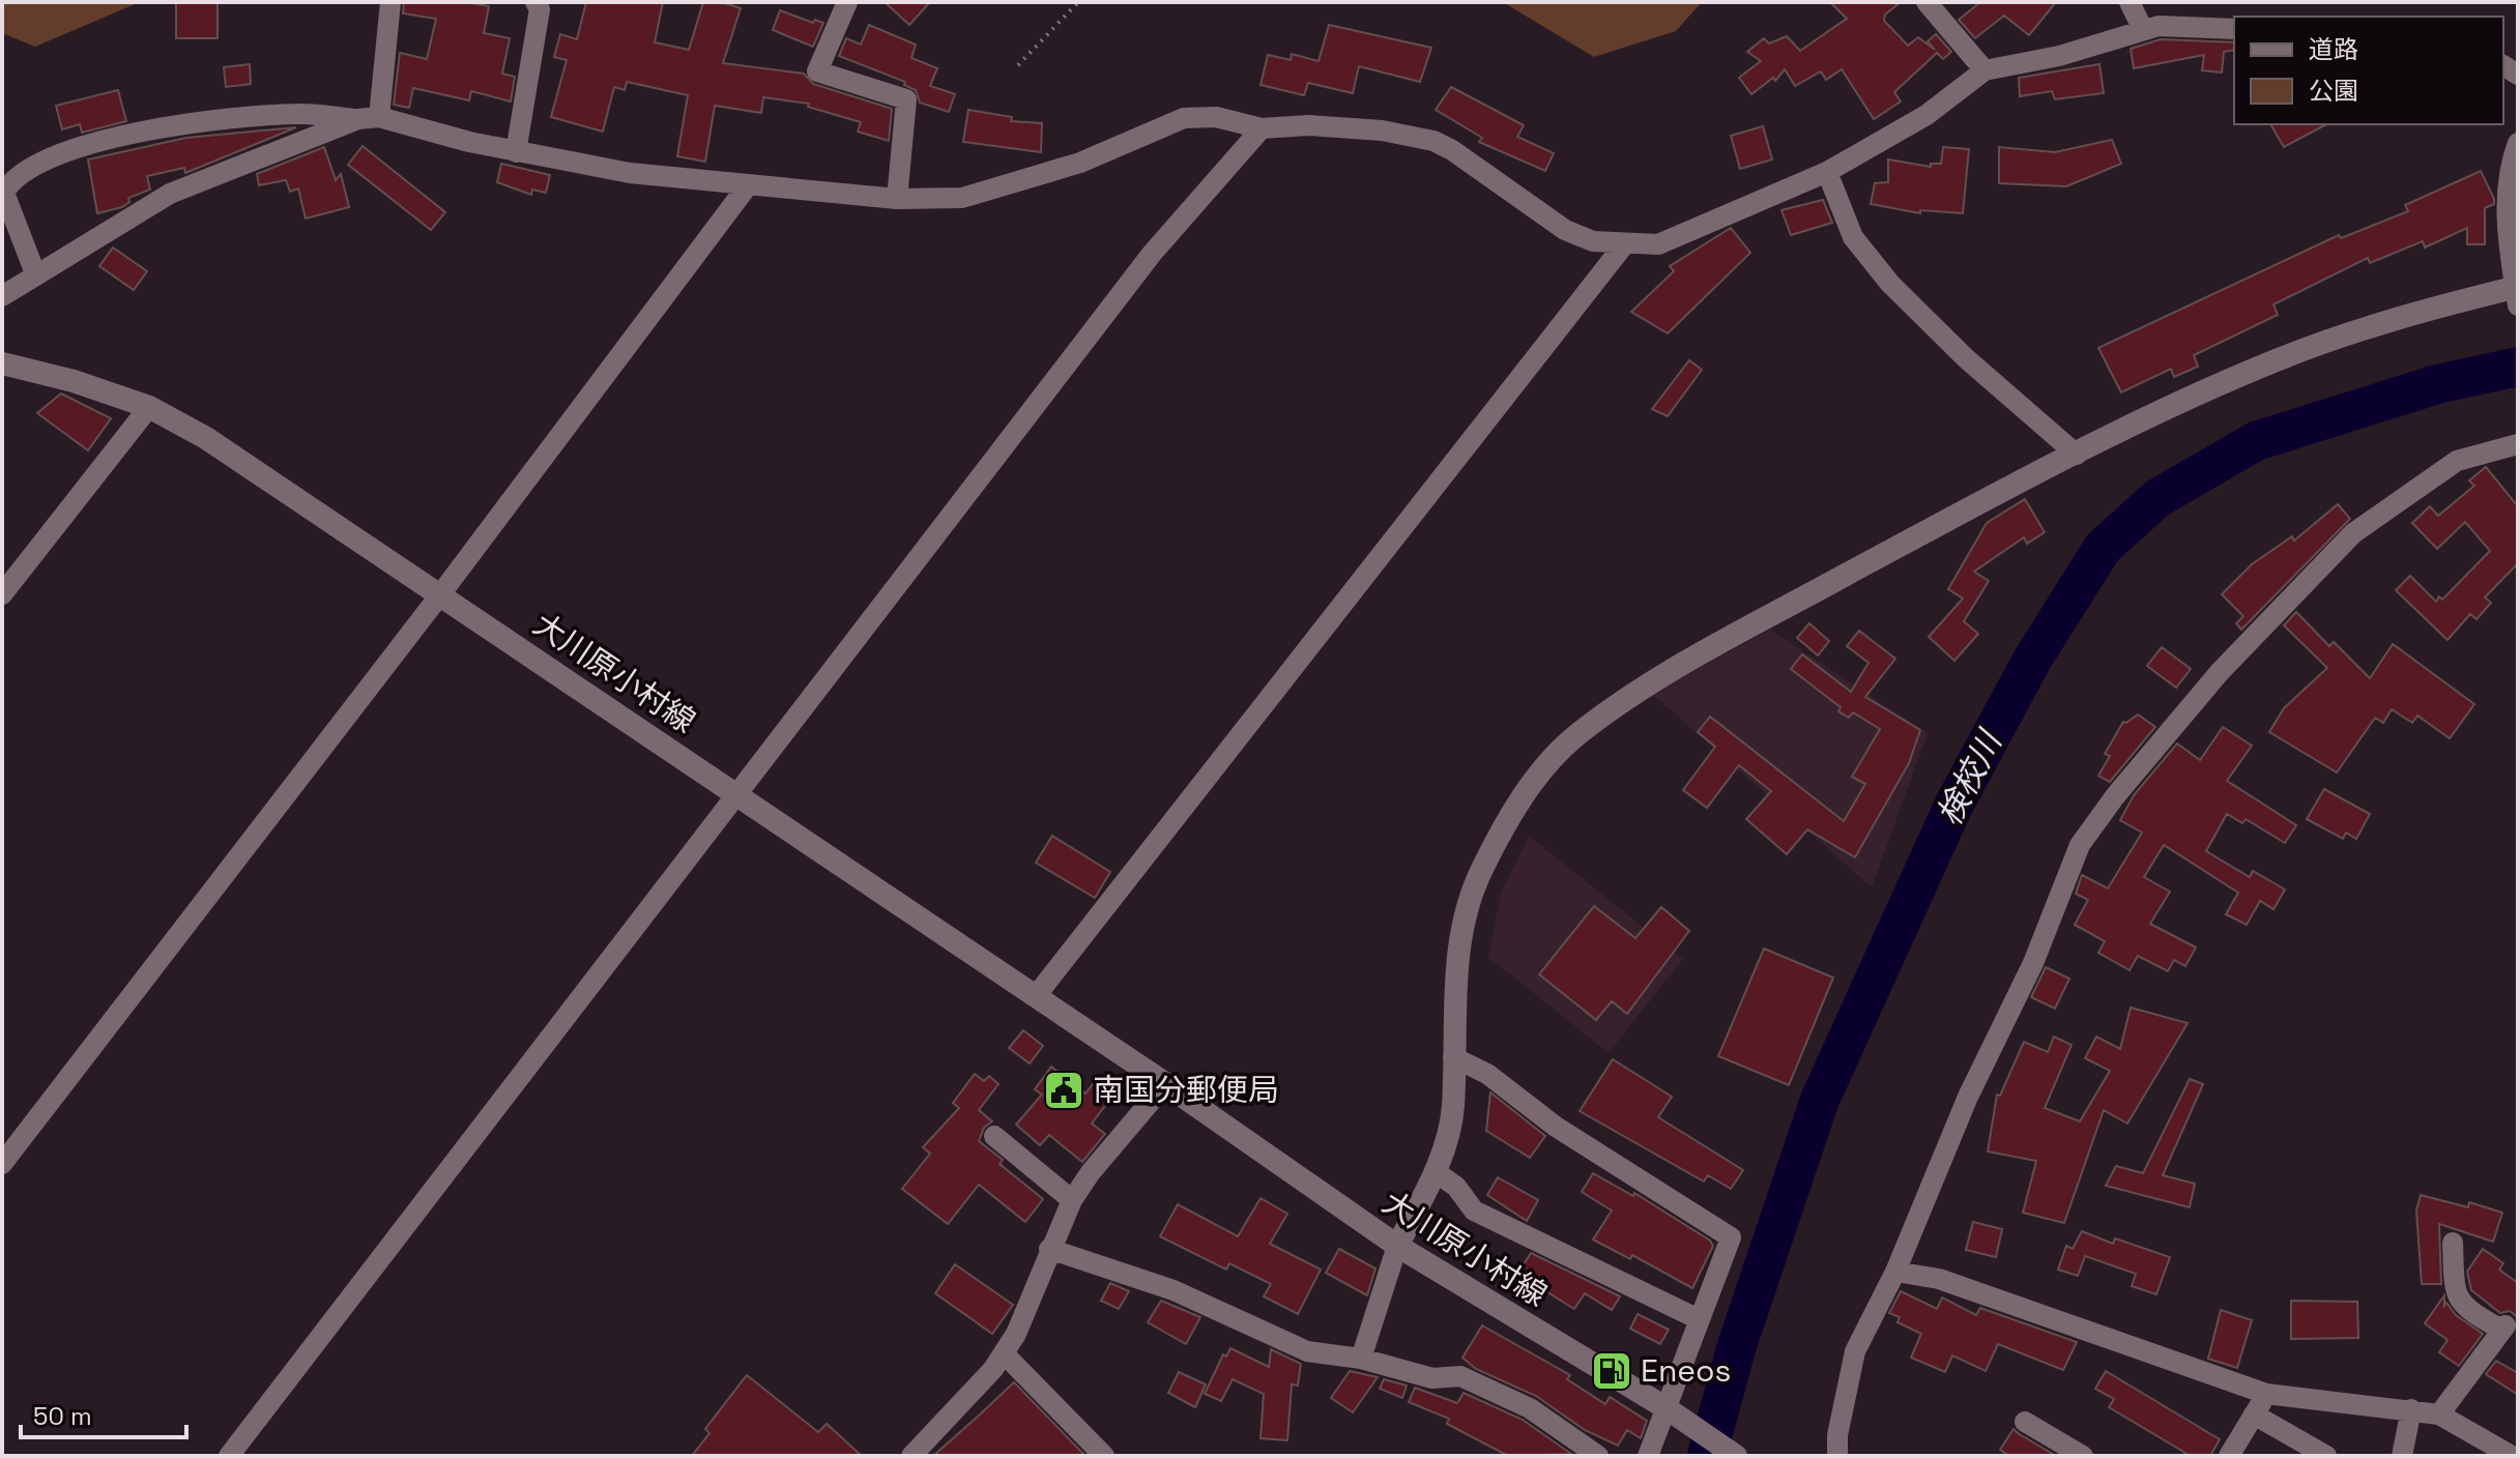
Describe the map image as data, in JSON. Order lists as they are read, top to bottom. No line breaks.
{"streets":{"main road":["大川原小村線"]},"water":["検校川"],"places":{"public building":["南国分郵便局"],"fuel station":["Eneos"]},"legend":["道路","公園"],"scale_bar":"50 m"}
